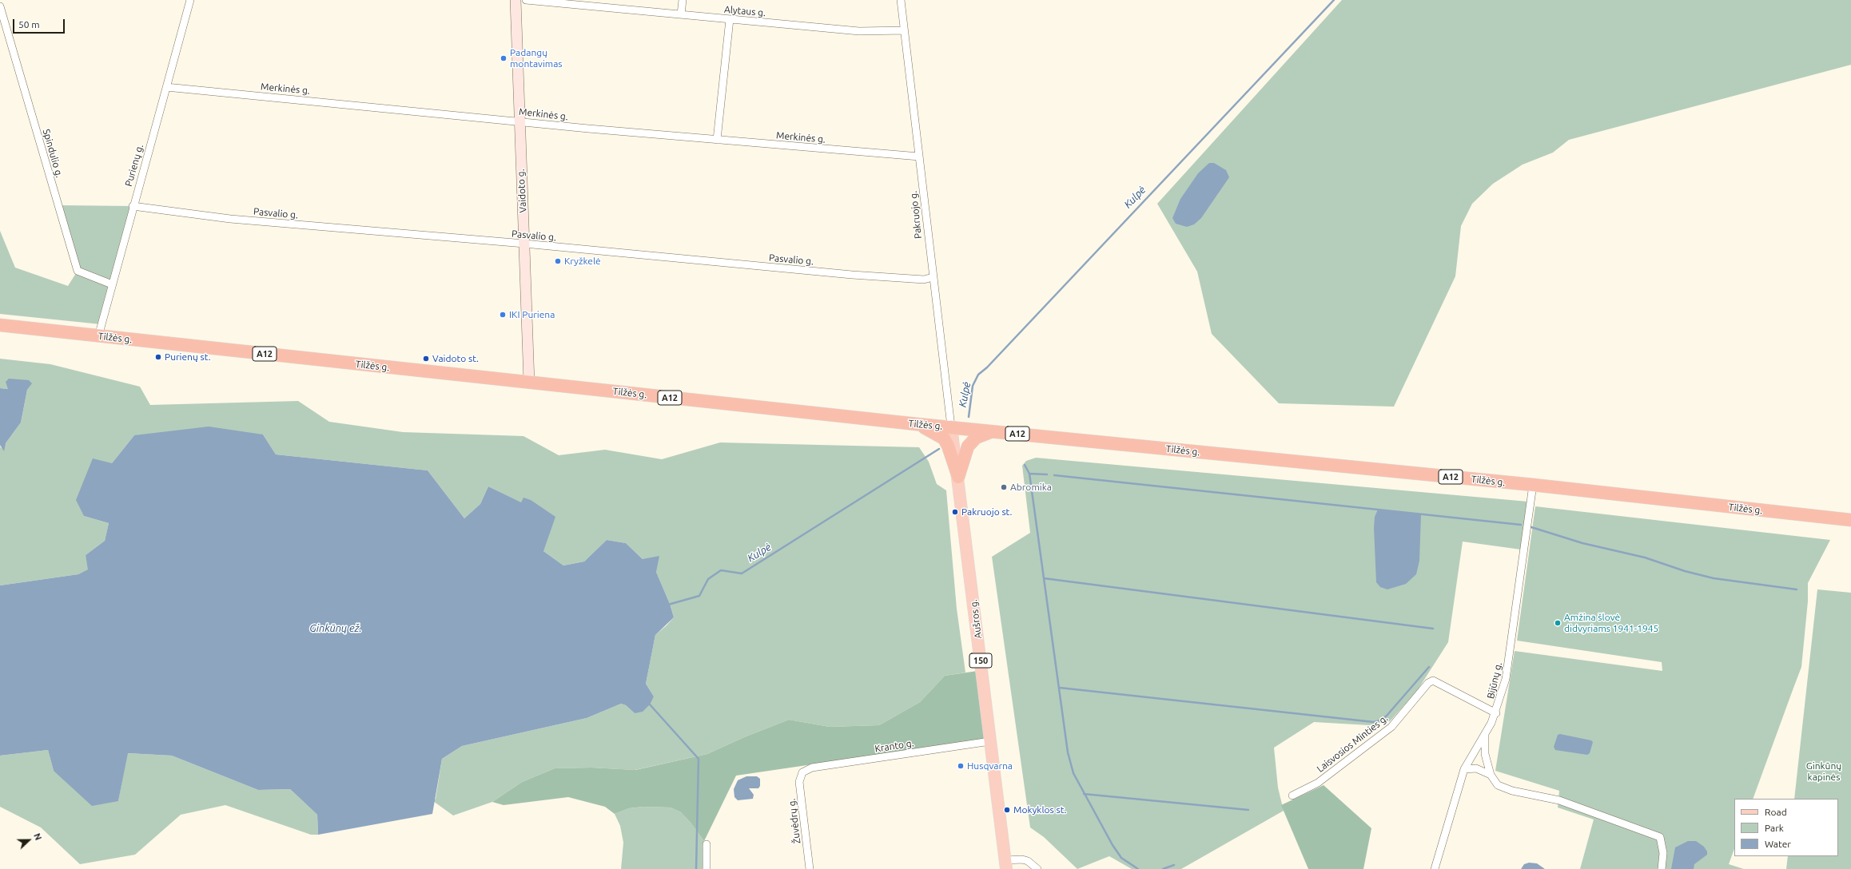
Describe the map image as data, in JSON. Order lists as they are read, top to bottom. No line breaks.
{"streets":{"highway":["Tilžės g.","A12"],"main road":["Vaidoto g.","Aušros g.","150"],"street":["Alytaus g.","Merkinės g.","Spindulio g.","Purienų g.","Pasvalio g.","Pakruojo g.","Bijūnų g.","Laisvosios Minties g.","Kranto g.","Žuvėdrų g."]},"crossings":[["Alytaus g.","Pakruojo g."],["Merkinės g.","Purienų g."],["Merkinės g.","Vaidoto g."],["Merkinės g.","Pakruojo g."],["Spindulio g.","Purienų g."],["Purienų g.","Pasvalio g."],["Purienų g.","Tilžės g."],["Vaidoto g.","Pasvalio g."],["Vaidoto g.","Tilžės g."],["Pasvalio g.","Pakruojo g."],["Pakruojo g.","Tilžės g."],["Pakruojo g.","Aušros g."],["Tilžės g.","Aušros g."],["Tilžės g.","Bijūnų g."],["Aušros g.","Kranto g."],["Bijūnų g.","Laisvosios Minties g."],["Kranto g.","Žuvėdrų g."]],"water":["Kulpė","Ginkūnų ež."],"parks":["Ginkūnų kapinės"],"places":["Padangų montavimas","Kryžkelė","IKI Puriena","Purienų st.","Vaidoto st.","Abromika","Pakruojo st.","Amžina šlovė didvyriams 1941-1945","Husqvarna","Mokyklos st."],"legend":["Road","Park","Water"],"scale_bar":"50 m","north":"right"}
